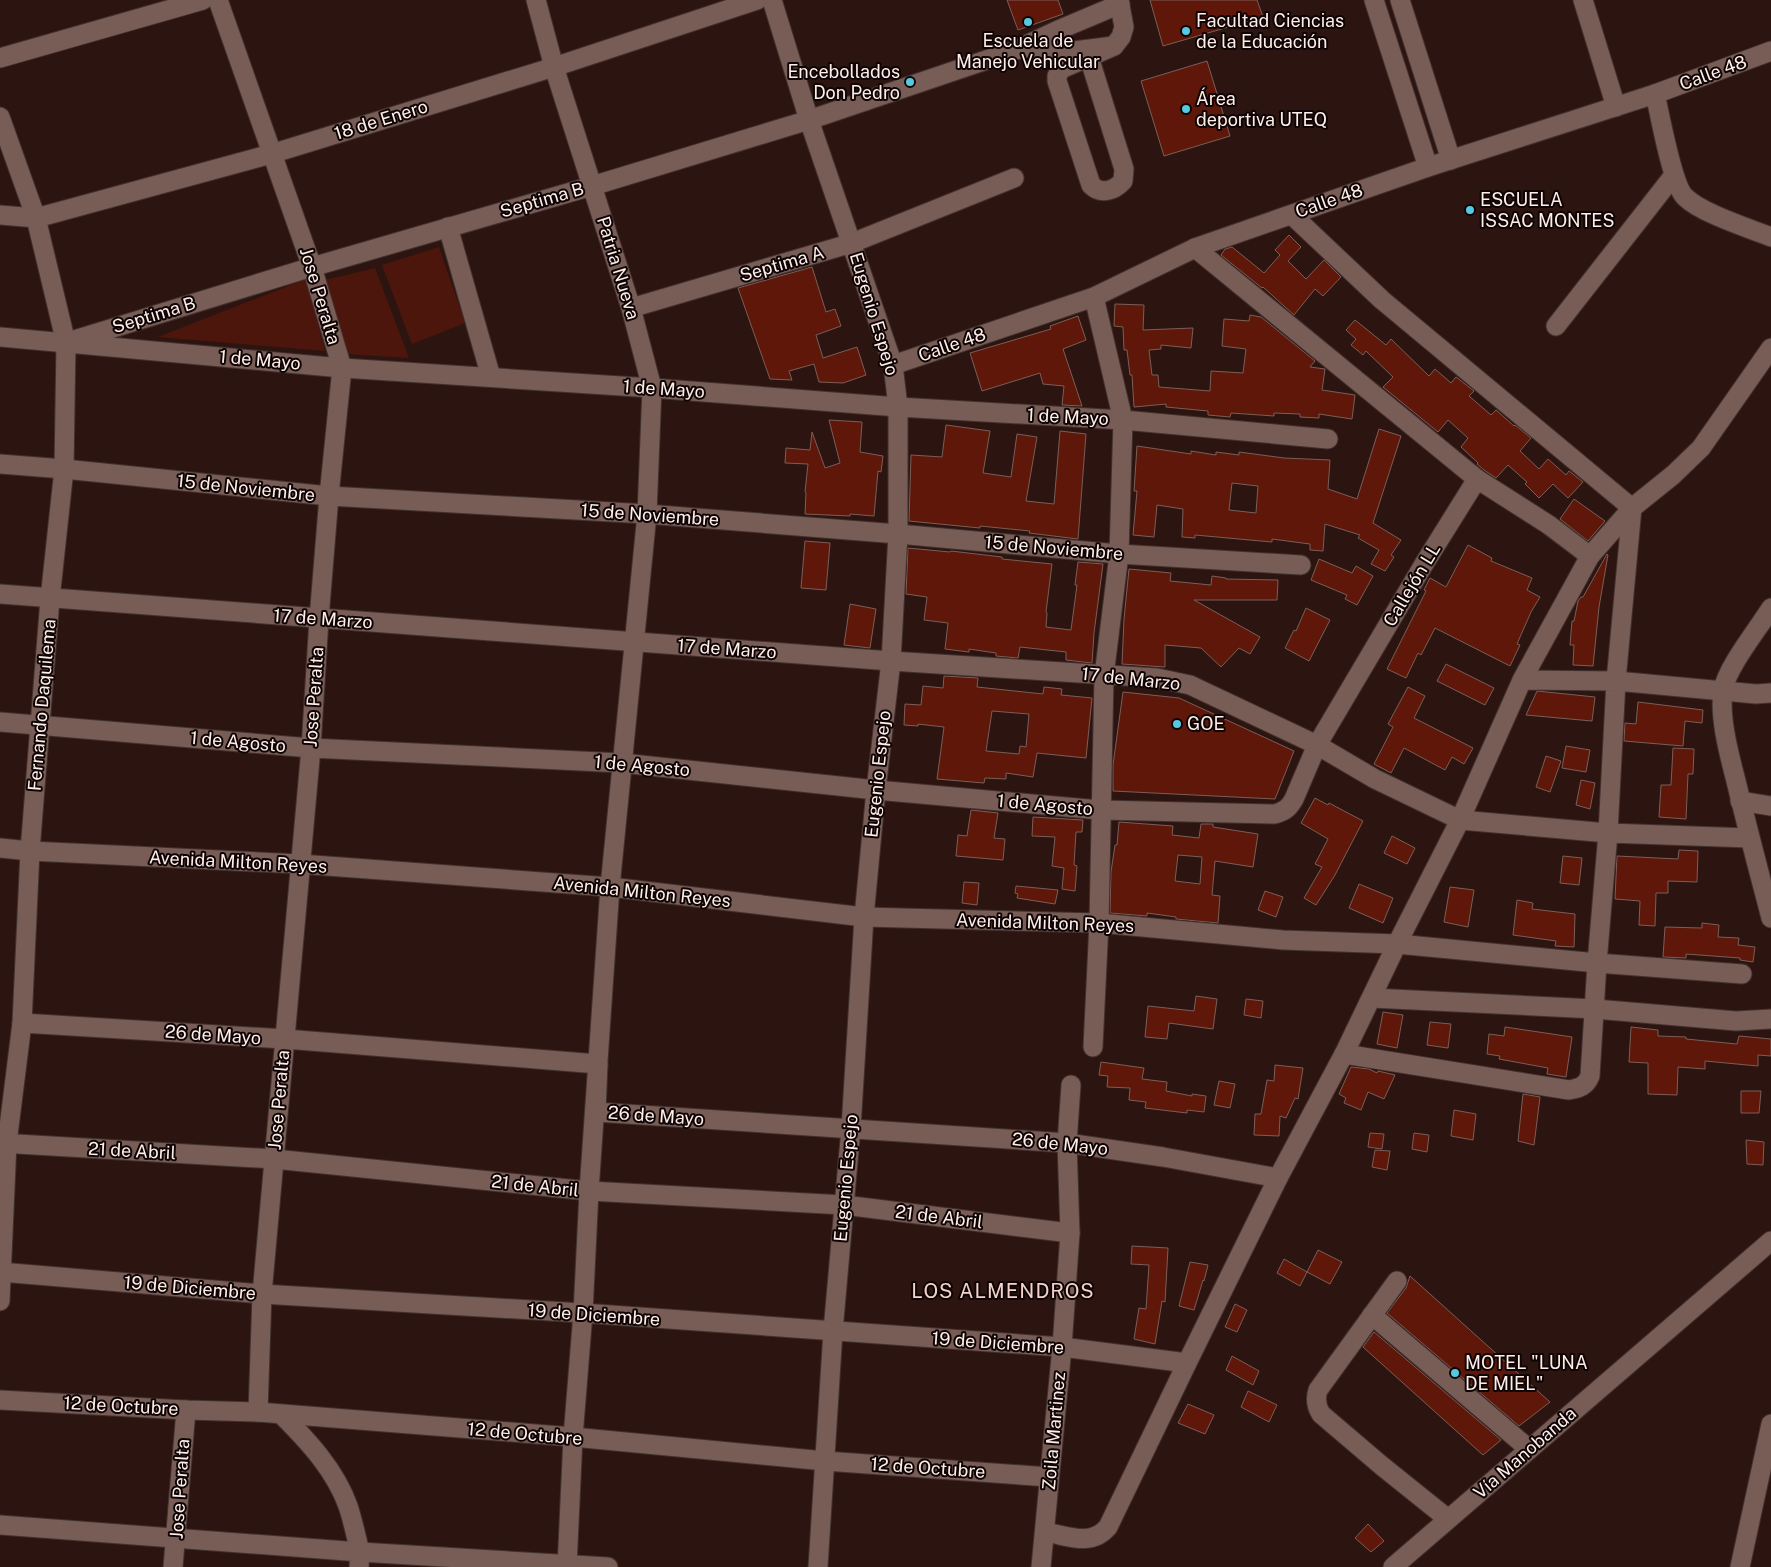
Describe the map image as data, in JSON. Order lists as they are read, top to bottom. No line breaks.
{"streets":{"street":["Calle 48","18 de Enero","Septima B","Septima A","Patria Nueva","Jose Peralta","Eugenio Espejo","1 de Mayo","15 de Noviembre","Callejón LL","17 de Marzo","Fernando Daquilema","1 de Agosto","Avenida Milton Reyes","26 de Mayo","21 de Abril","19 de Diciembre","12 de Octubre","Zoila Martinez","Vía Manobanda"]},"crossings":[["Calle 48","Eugenio Espejo"],["18 de Enero","Patria Nueva"],["18 de Enero","Jose Peralta"],["18 de Enero","Fernando Daquilema"],["Septima B","Patria Nueva"],["Septima B","Jose Peralta"],["Septima B","Eugenio Espejo"],["Septima B","1 de Mayo"],["Septima B","Fernando Daquilema"],["Septima A","Patria Nueva"],["Septima A","Eugenio Espejo"],["Patria Nueva","1 de Mayo"],["Patria Nueva","15 de Noviembre"],["Patria Nueva","17 de Marzo"],["Patria Nueva","1 de Agosto"],["Patria Nueva","Avenida Milton Reyes"],["Patria Nueva","26 de Mayo"],["Jose Peralta","1 de Mayo"],["Jose Peralta","15 de Noviembre"],["Jose Peralta","17 de Marzo"],["Jose Peralta","1 de Agosto"],["Jose Peralta","Avenida Milton Reyes"],["Jose Peralta","26 de Mayo"],["Jose Peralta","21 de Abril"],["Jose Peralta","19 de Diciembre"],["Jose Peralta","12 de Octubre"],["Eugenio Espejo","1 de Mayo"],["Eugenio Espejo","15 de Noviembre"],["Eugenio Espejo","17 de Marzo"],["Eugenio Espejo","1 de Agosto"],["Eugenio Espejo","Avenida Milton Reyes"],["Eugenio Espejo","26 de Mayo"],["Eugenio Espejo","21 de Abril"],["Eugenio Espejo","19 de Diciembre"],["Eugenio Espejo","12 de Octubre"],["1 de Mayo","Fernando Daquilema"],["15 de Noviembre","Fernando Daquilema"],["Callejón LL","17 de Marzo"],["Callejón LL","1 de Agosto"],["17 de Marzo","Fernando Daquilema"],["Fernando Daquilema","1 de Agosto"],["Fernando Daquilema","Avenida Milton Reyes"],["Fernando Daquilema","26 de Mayo"],["Fernando Daquilema","21 de Abril"],["Fernando Daquilema","19 de Diciembre"],["26 de Mayo","Zoila Martinez"],["21 de Abril","Zoila Martinez"],["19 de Diciembre","Zoila Martinez"],["12 de Octubre","Zoila Martinez"]],"districts":["LOS ALMENDROS"],"places":["Escuela de Manejo Vehicular","Facultad Ciencias de la Educación","Encebollados Don Pedro","Área deportiva UTEQ","ESCUELA ISSAC MONTES","GOE","MOTEL \"LUNA DE MIEL\""]}
